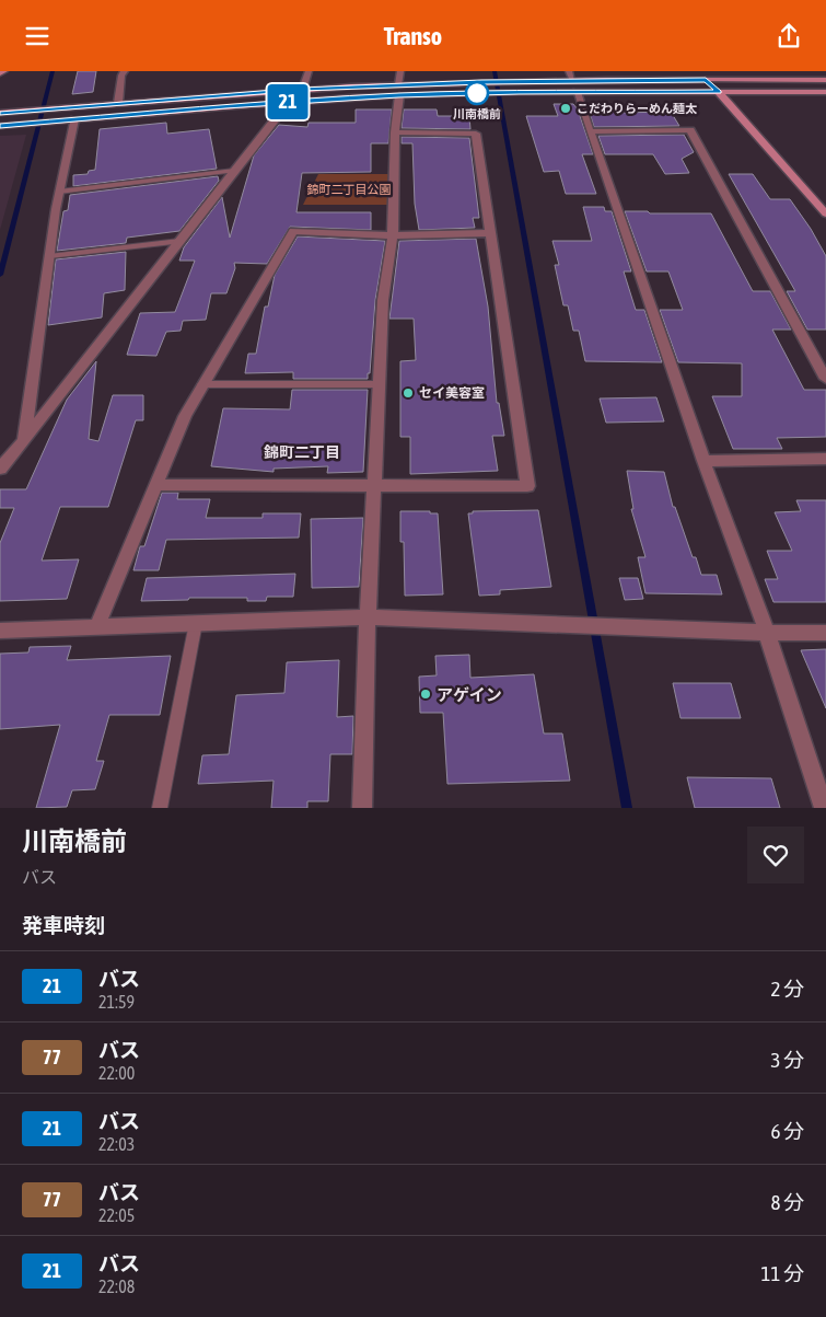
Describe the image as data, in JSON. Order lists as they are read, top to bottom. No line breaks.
{"districts":["錦町二丁目"],"parks":["錦町二丁目公園"],"places":["川南橋前","こだわりらーめん麺太","セイ美容室","アゲイン"],"lines":["bus line 21"],"page":{"header":"Transo","on_map":"21","heading":[["川南橋前","バス"],"発車時刻"],"list":[{"mark":"21","name":"バス","note":"21:59","value":"2 分"},{"mark":"77","name":"バス","note":"22:00","value":"3 分"},{"mark":"21","name":"バス","note":"22:03","value":"6 分"},{"mark":"77","name":"バス","note":"22:05","value":"8 分"},{"mark":"21","name":"バス","note":"22:08","value":"11 分"}]}}
